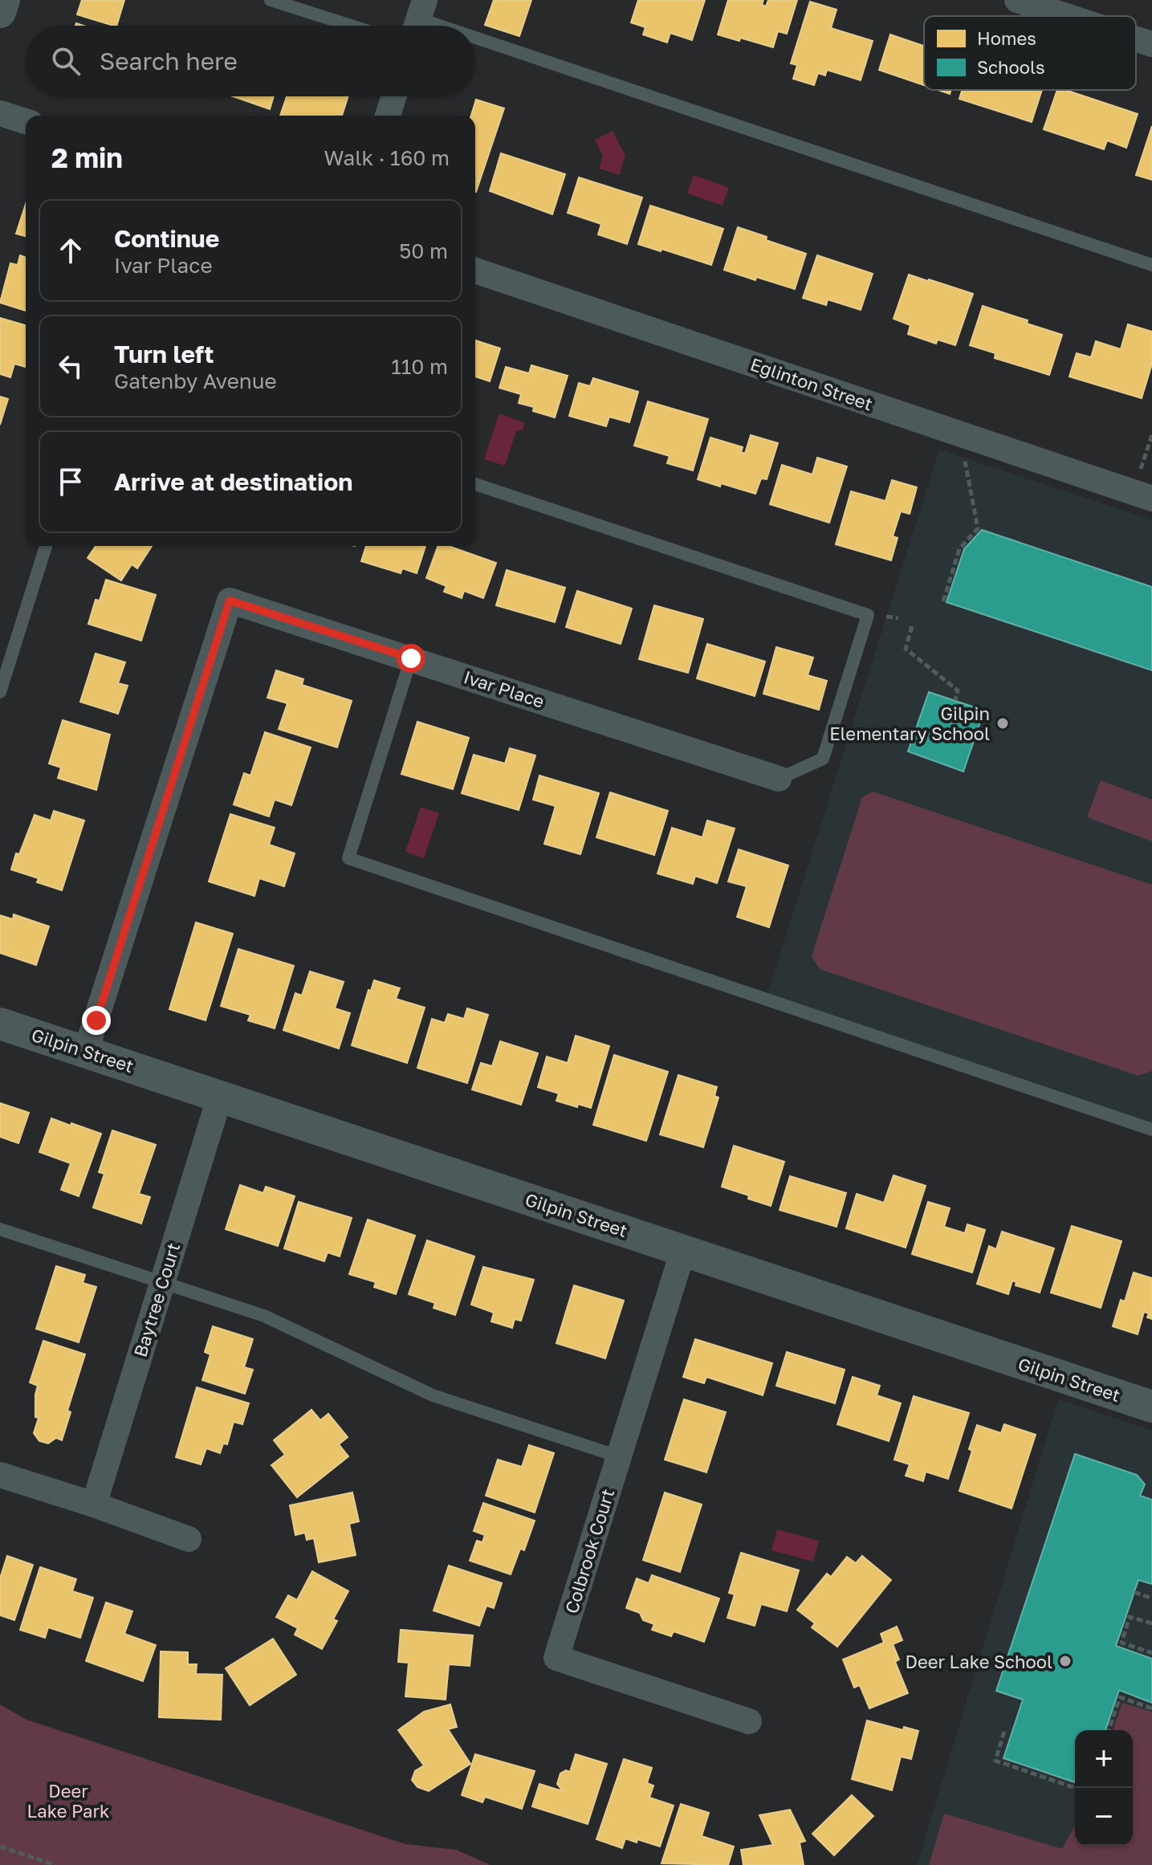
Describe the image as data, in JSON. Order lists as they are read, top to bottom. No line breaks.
{"streets":{"street":["Eglinton Street","Ivar Place","Gilpin Street","Baytree Court","Colbrook Court"]},"crossings":[["Ivar Place","Gilpin Street"],["Gilpin Street","Baytree Court"],["Gilpin Street","Colbrook Court"]],"parks":["Deer Lake Park"],"places":["Gilpin Elementary School","Deer Lake School"],"legend":["Homes","Schools"],"page":{"search":"Search here","heading":["2 min","Walk · 160 m"],"list":[["Continue","Ivar Place","50 m"],["Turn left","Gatenby Avenue","110 m"],"Arrive at destination"],"map_buttons":["+","−"]}}
